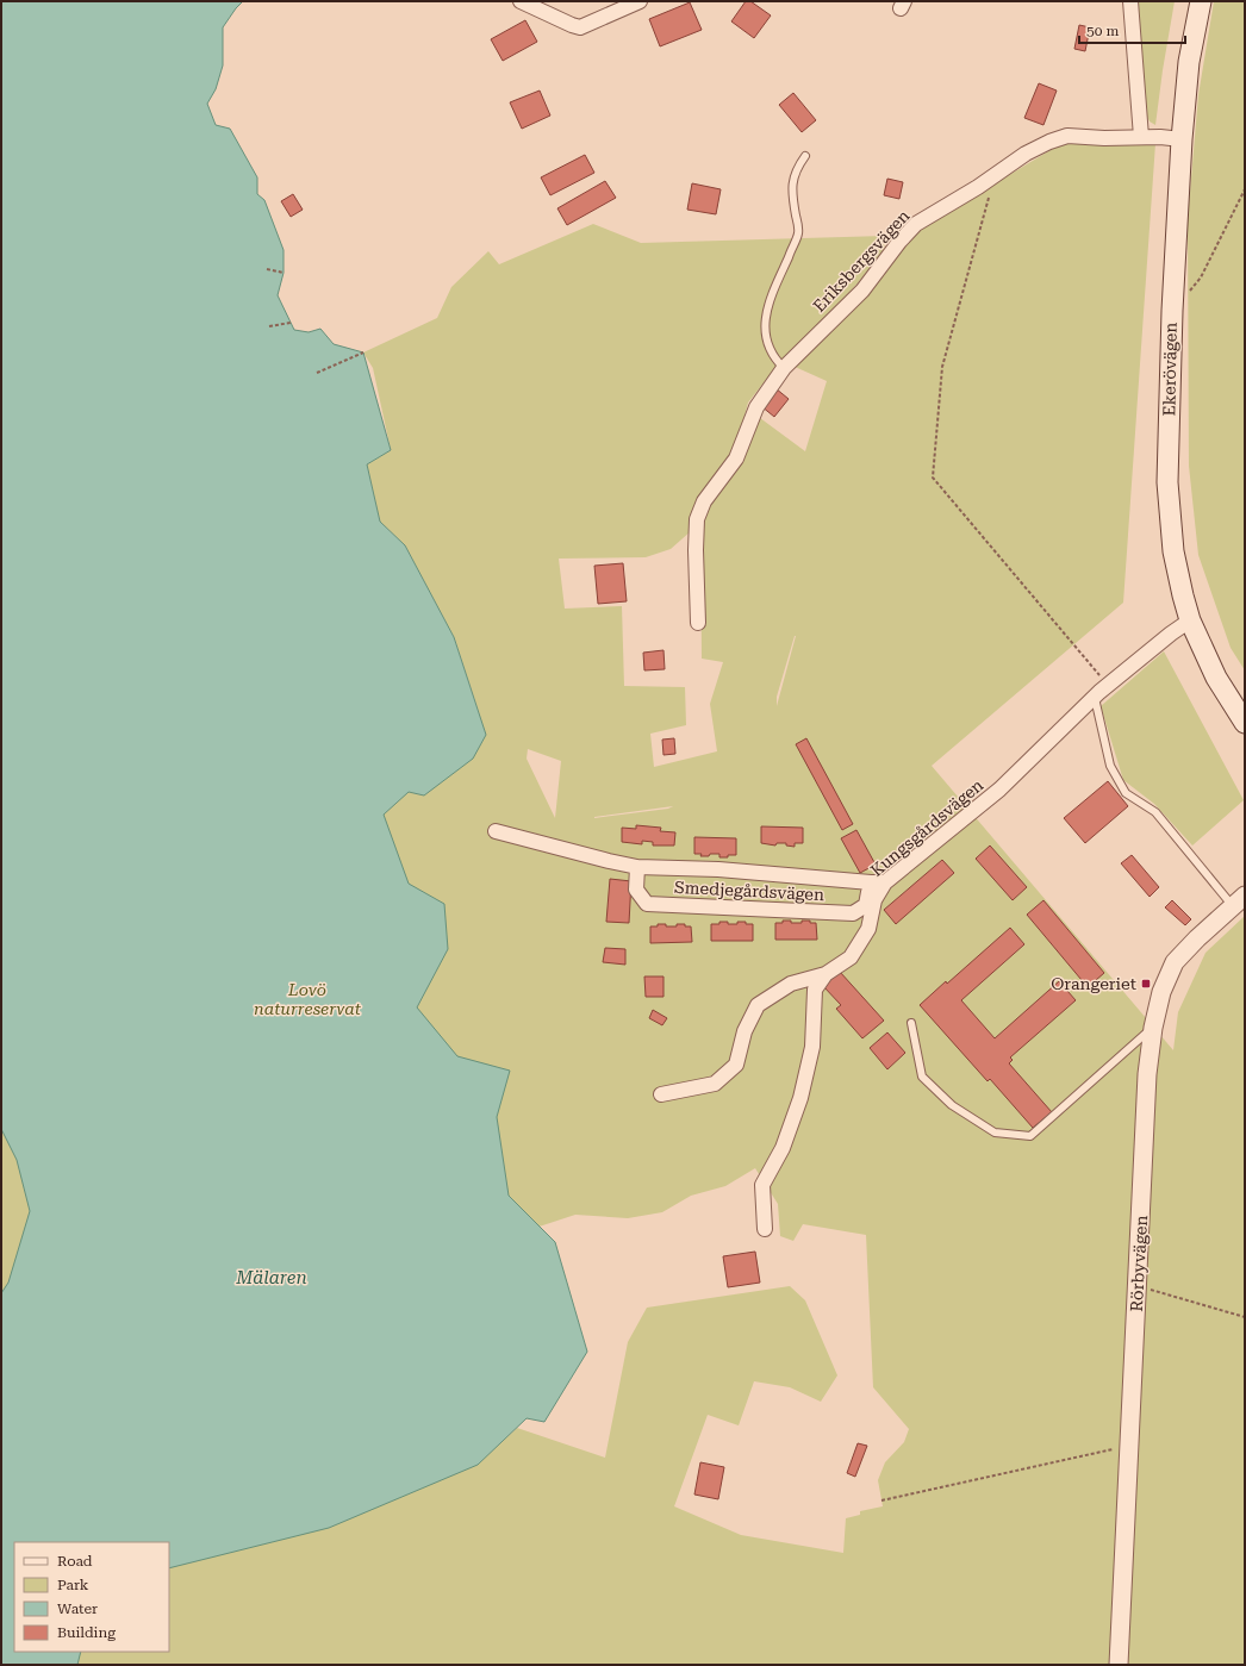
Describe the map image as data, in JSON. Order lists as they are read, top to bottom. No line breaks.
{"streets":{"main road":["Ekerövägen"],"street":["Eriksbergsvägen","Kungsgårdsvägen","Smedjegårdsvägen","Rörbyvägen"]},"crossings":[["Eriksbergsvägen","Ekerövägen"],["Ekerövägen","Kungsgårdsvägen"],["Kungsgårdsvägen","Smedjegårdsvägen"]],"water":["Mälaren"],"parks":["Lovö naturreservat"],"places":{"transit":["Orangeriet"]},"legend":["Road","Park","Water","Building"],"scale_bar":"50 m"}
